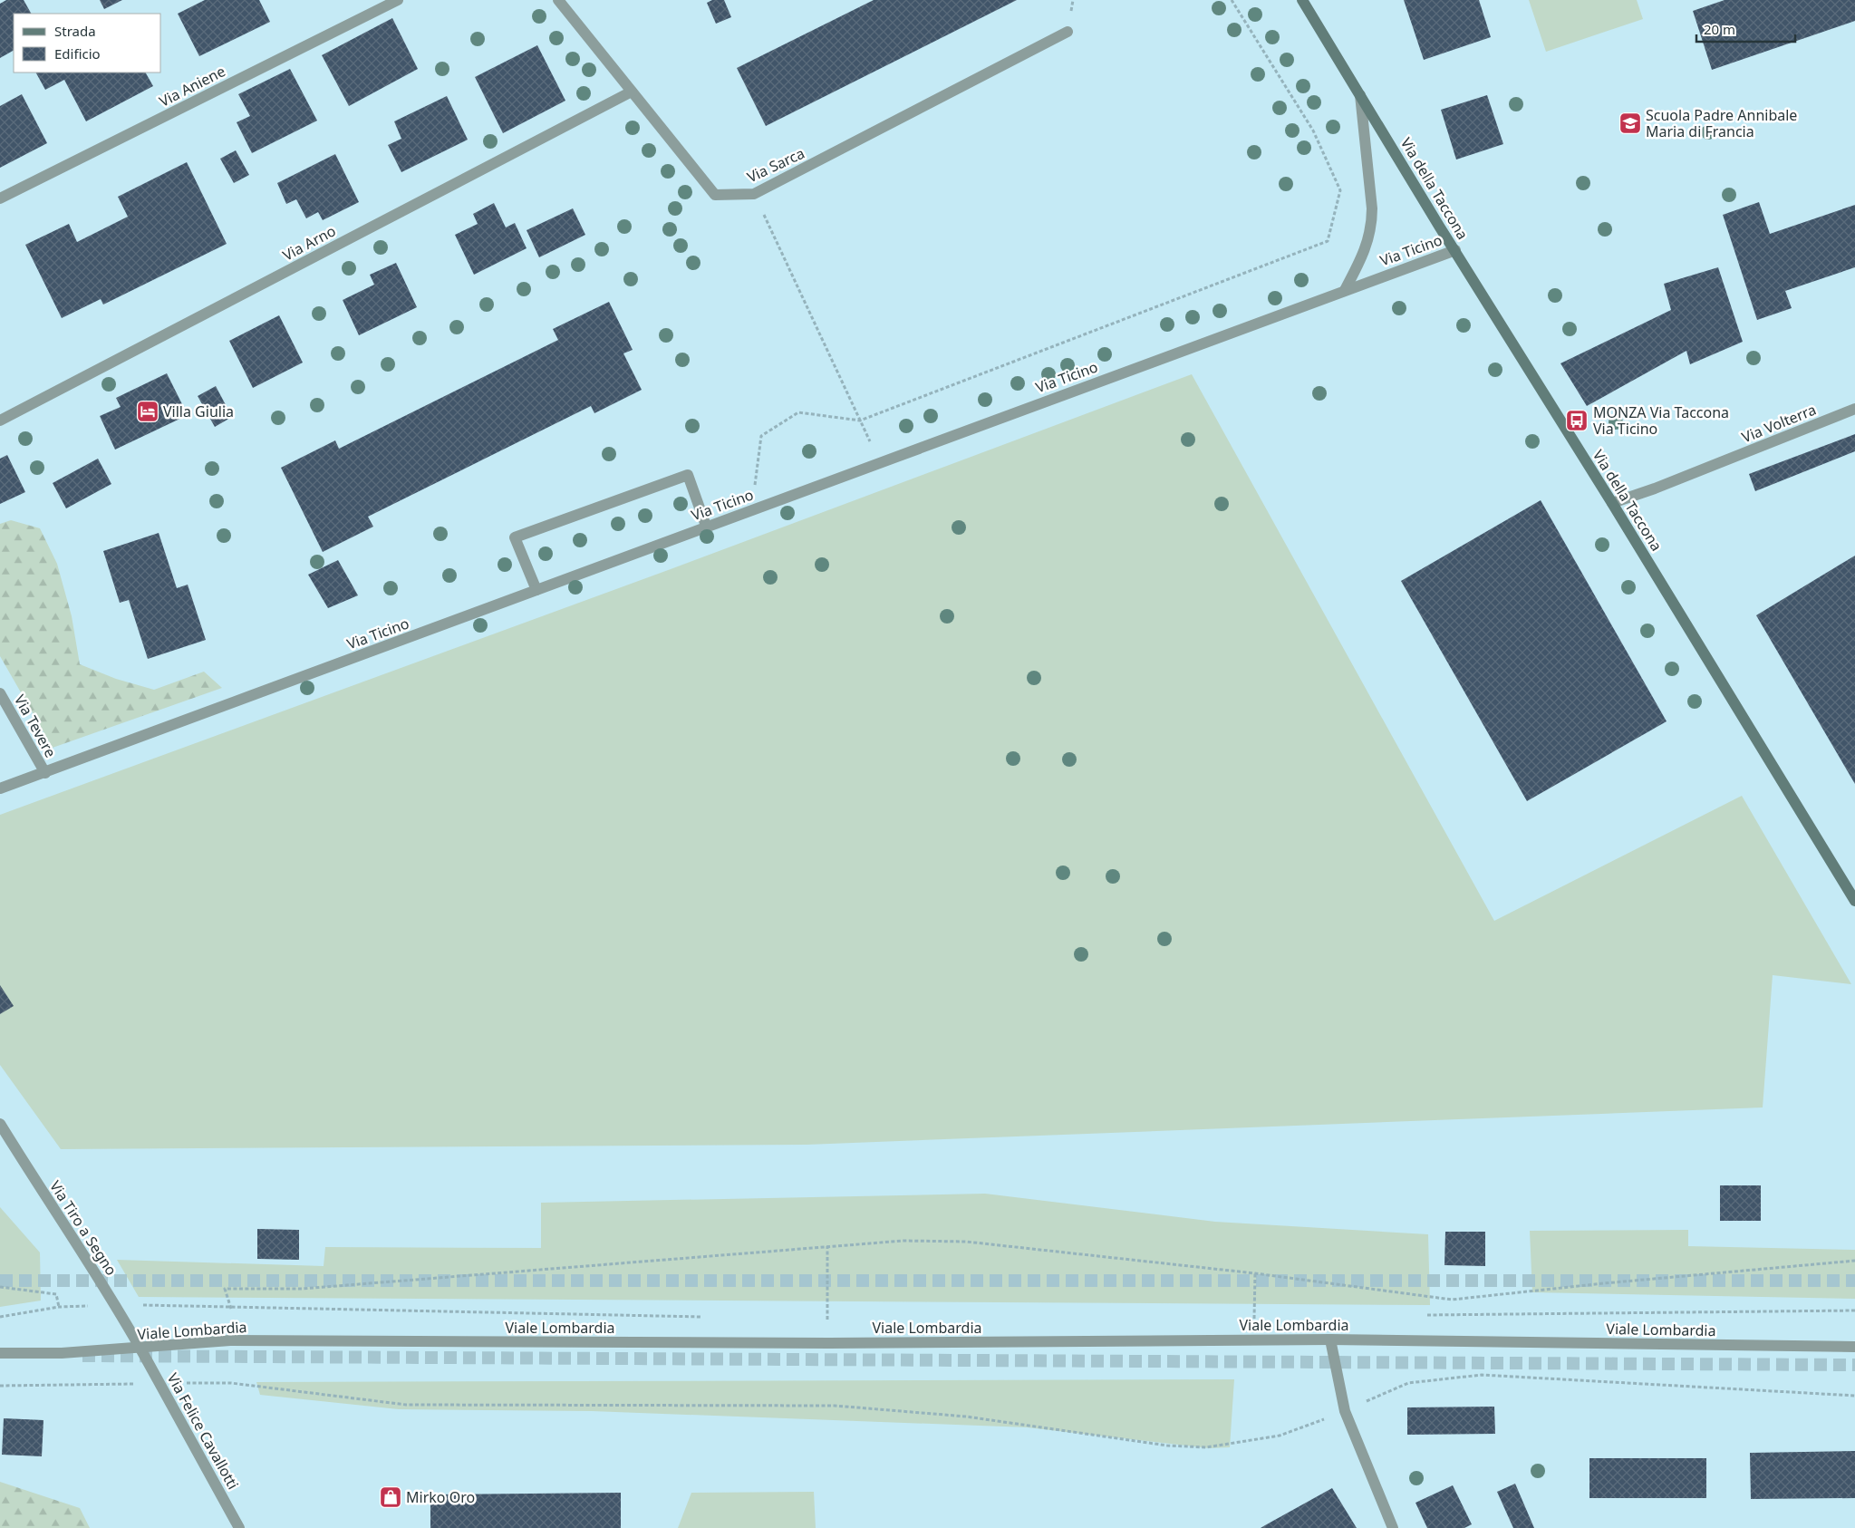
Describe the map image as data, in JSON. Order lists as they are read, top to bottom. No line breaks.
{"streets":{"main road":["Via della Taccona"],"street":["Via Aniene","Via Sarca","Via Arno","Via Ticino","Via Volterra","Via Tevere","Via Tiro a Segno","Viale Lombardia","Via Felice Cavallotti"]},"crossings":[["Via Sarca","Via Arno"],["Via della Taccona","Via Ticino"],["Via della Taccona","Via Volterra"],["Via Ticino","Via Tevere"],["Via Tiro a Segno","Viale Lombardia"],["Via Tiro a Segno","Via Felice Cavallotti"],["Viale Lombardia","Via Felice Cavallotti"]],"places":{"school or university":["Scuola Padre Annibale Maria di Francia"],"hotel":["Villa Giulia"],"bus stop":["MONZA Via Taccona Via Ticino"],"shop":["Mirko Oro"]},"legend":["Strada","Edificio"],"scale_bar":"20 m"}
